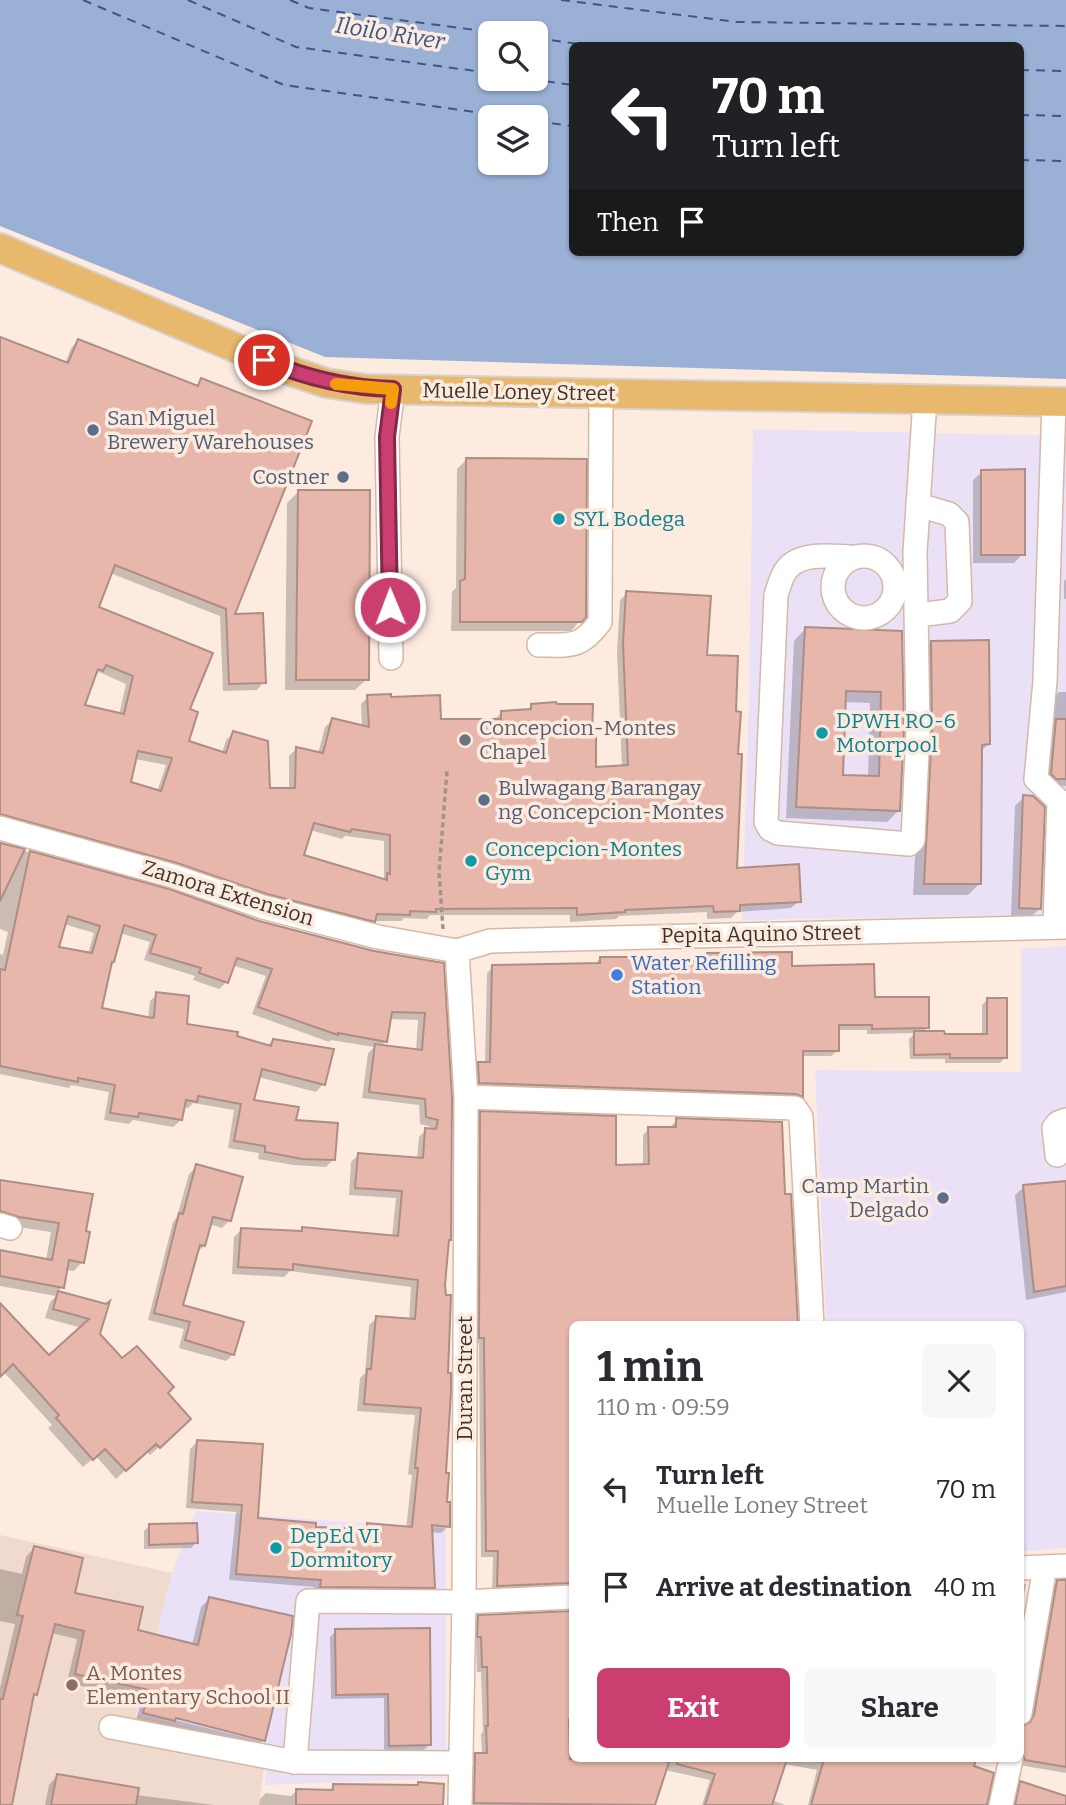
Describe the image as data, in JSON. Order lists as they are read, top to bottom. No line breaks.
{"streets":{"main road":["Muelle Loney Street"],"street":["Zamora Extension","Pepita Aquino Street","Duran Street"]},"crossings":[["Zamora Extension","Pepita Aquino Street"],["Zamora Extension","Duran Street"],["Pepita Aquino Street","Duran Street"]],"water":["Iloilo River"],"places":["San Miguel Brewery Warehouses","Costner","SYL Bodega","DPWH RO-6 Motorpool","Concepcion-Montes Chapel","Bulwagang Barangay ng Concepcion-Montes","Concepcion-Montes Gym","Water Refilling Station","Camp Martin Delgado","DepEd VI Dormitory","A. Montes Elementary School II"],"page":{"turn":["70 m","Turn left"],"then":"Then","heading":["1 min","110 m · 09:59"],"list":[{"name":"Turn left","note":"Muelle Loney Street","value":"70 m"},{"name":"Arrive at destination","value":"40 m"}],"buttons":["Exit","Share"]}}
